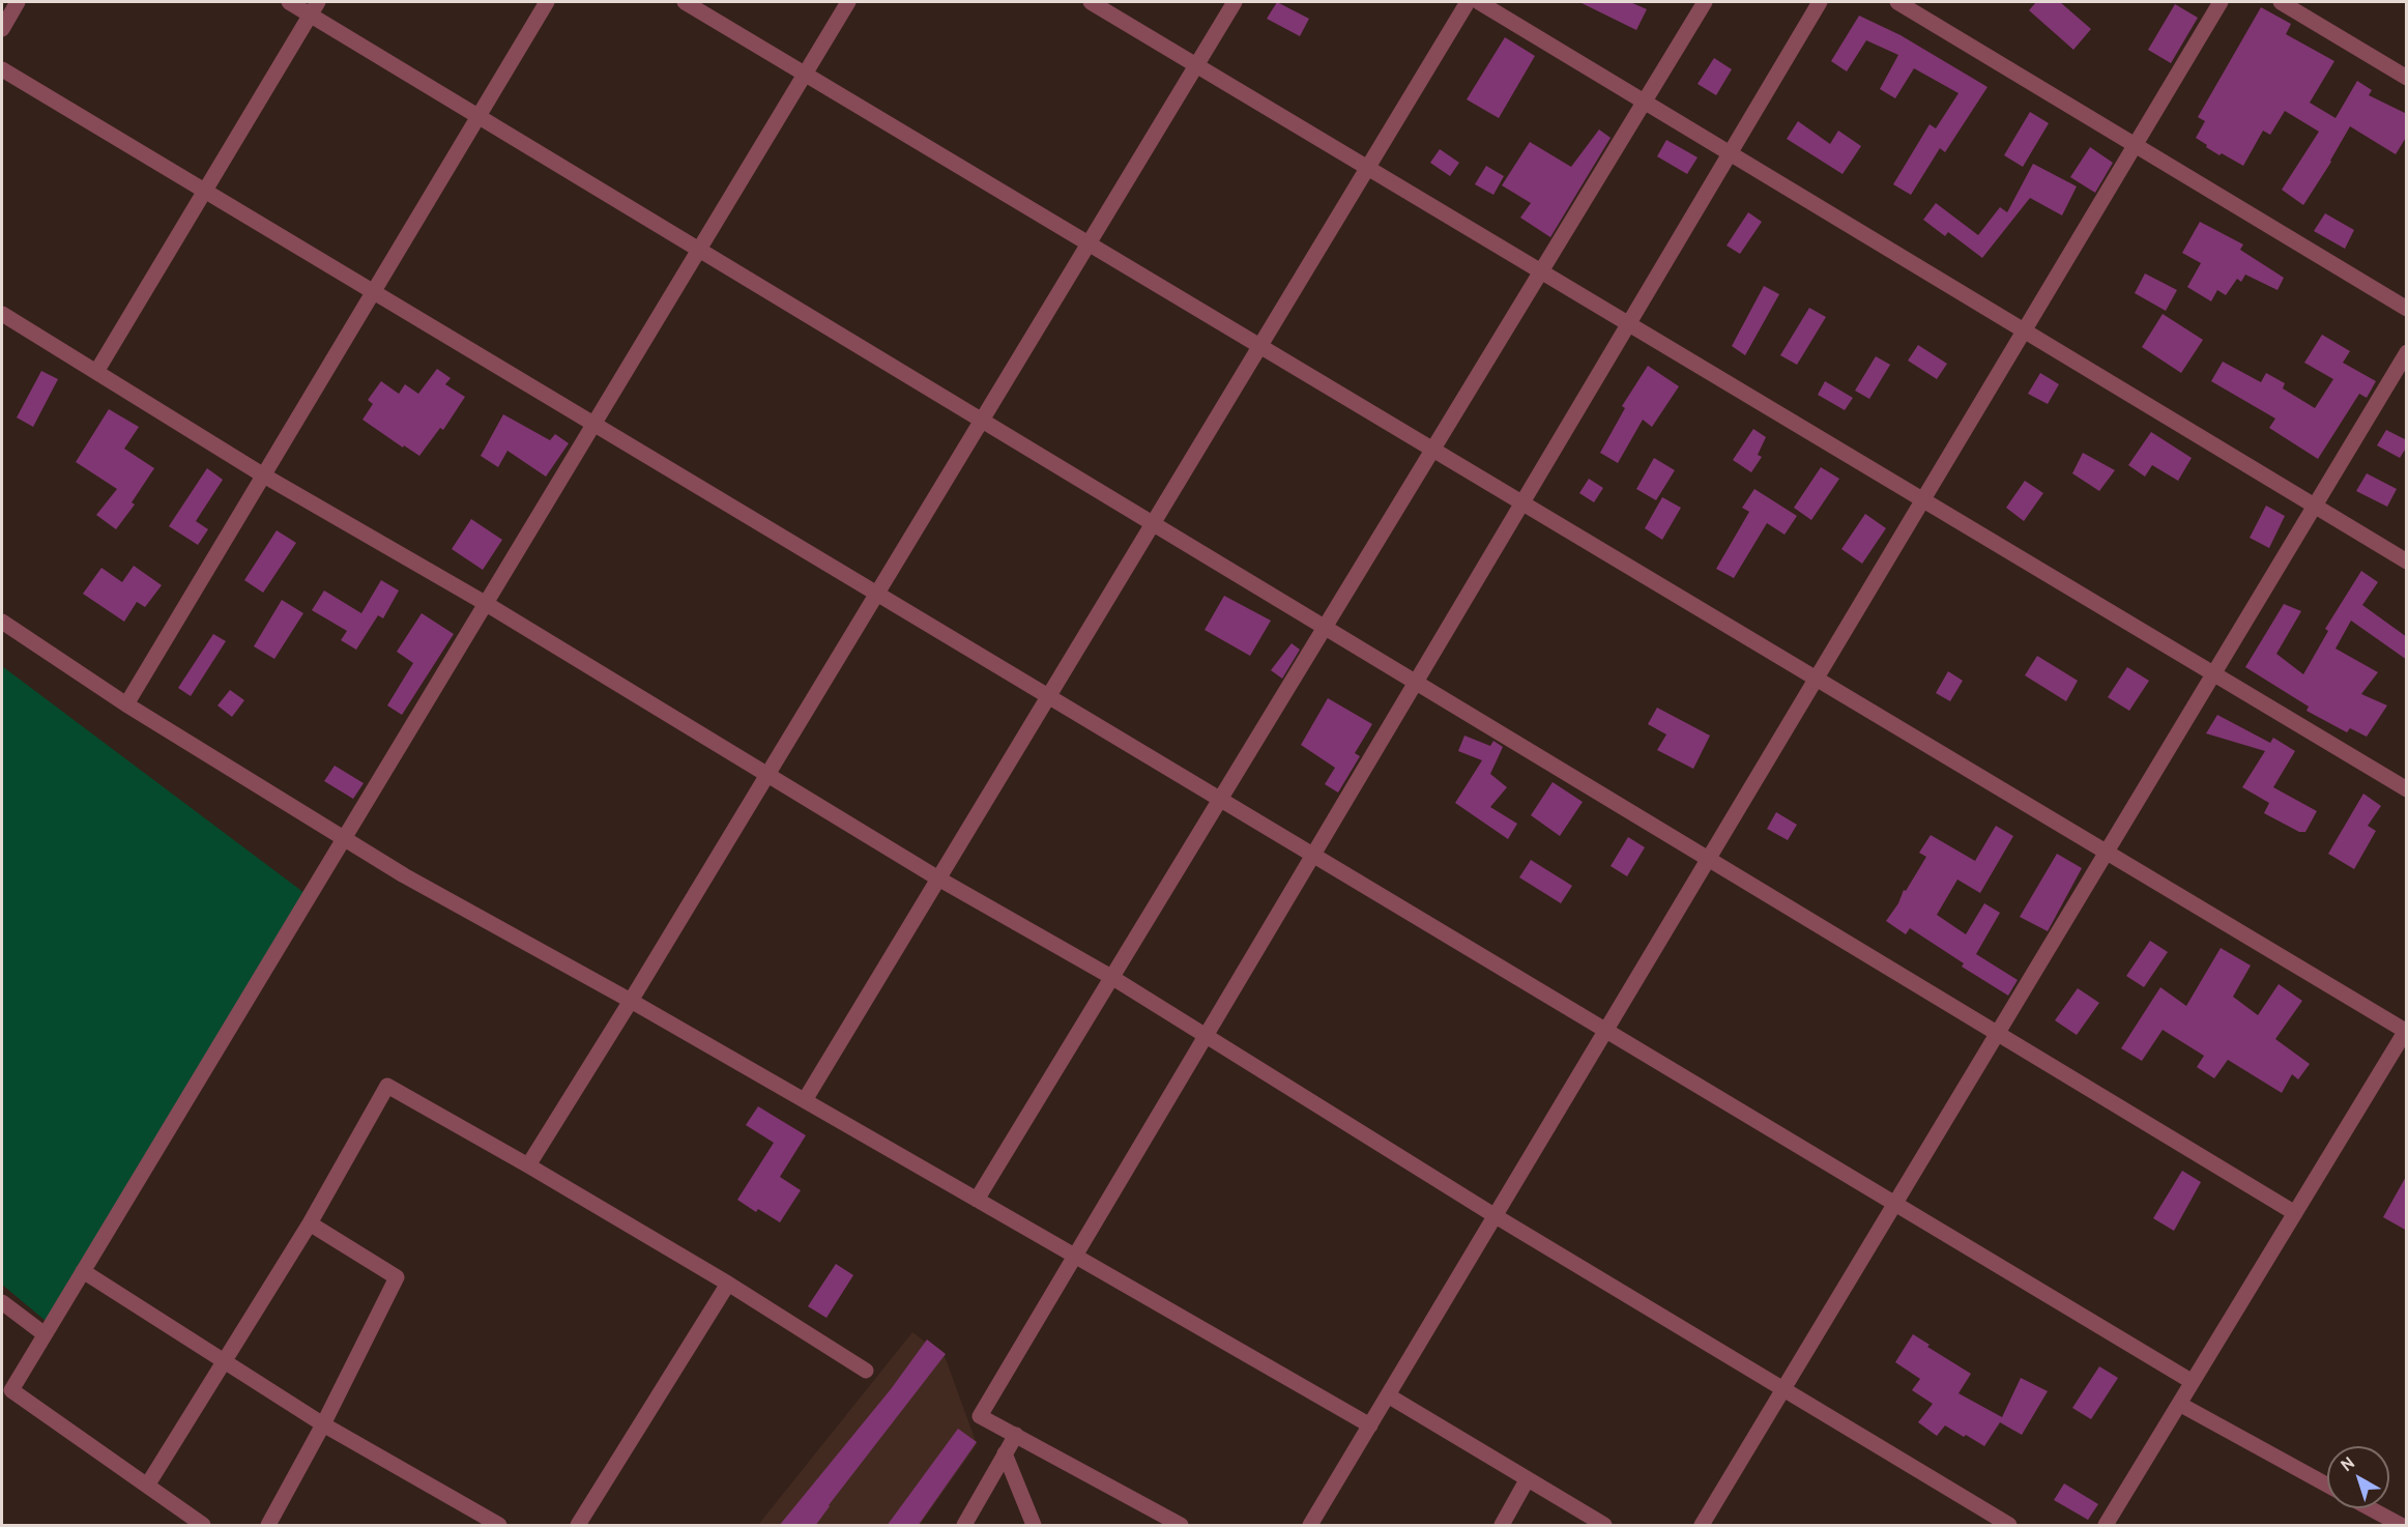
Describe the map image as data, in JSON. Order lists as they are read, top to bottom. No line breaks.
{"north":"top left"}
